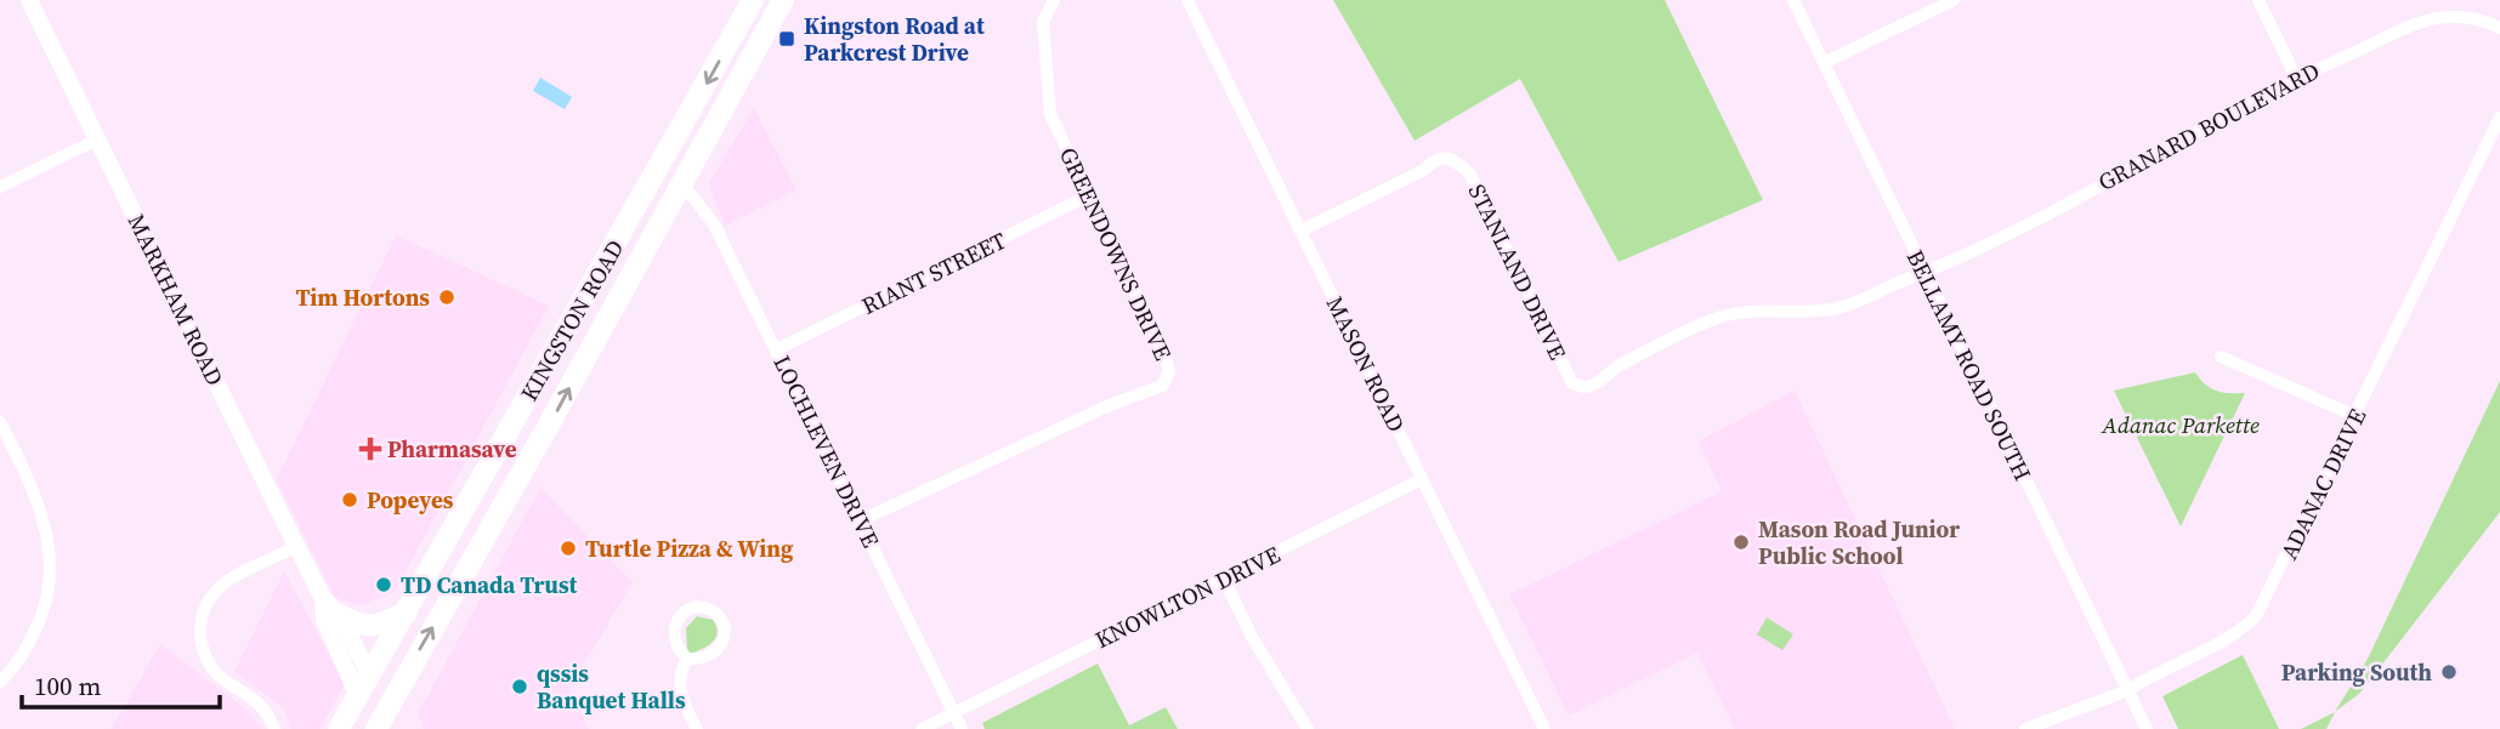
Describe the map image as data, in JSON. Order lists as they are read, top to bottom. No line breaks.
{"streets":{"main road":["MARKHAM ROAD","KINGSTON ROAD"],"street":["GRANARD BOULEVARD","GREENDOWNS DRIVE","STANLAND DRIVE","RIANT STREET","MASON ROAD","BELLAMY ROAD SOUTH","LOCHLEVEN DRIVE","ADANAC DRIVE","KNOWLTON DRIVE"]},"crossings":[["GRANARD BOULEVARD","STANLAND DRIVE"],["GRANARD BOULEVARD","BELLAMY ROAD SOUTH"],["GREENDOWNS DRIVE","RIANT STREET"],["GREENDOWNS DRIVE","LOCHLEVEN DRIVE"],["STANLAND DRIVE","MASON ROAD"],["STANLAND DRIVE","BELLAMY ROAD SOUTH"],["RIANT STREET","LOCHLEVEN DRIVE"],["MARKHAM ROAD","KINGSTON ROAD"],["KINGSTON ROAD","LOCHLEVEN DRIVE"],["MASON ROAD","KNOWLTON DRIVE"],["BELLAMY ROAD SOUTH","ADANAC DRIVE"],["LOCHLEVEN DRIVE","KNOWLTON DRIVE"]],"parks":["Adanac Parkette"],"places":{"transit":["Kingston Road at Parkcrest Drive"],"other":["Tim Hortons","Popeyes","Mason Road Junior Public School","Turtle Pizza & Wing","TD Canada Trust","Parking South","qssis Banquet Halls"],"health":["Pharmasave"]},"scale_bar":"100 m"}
